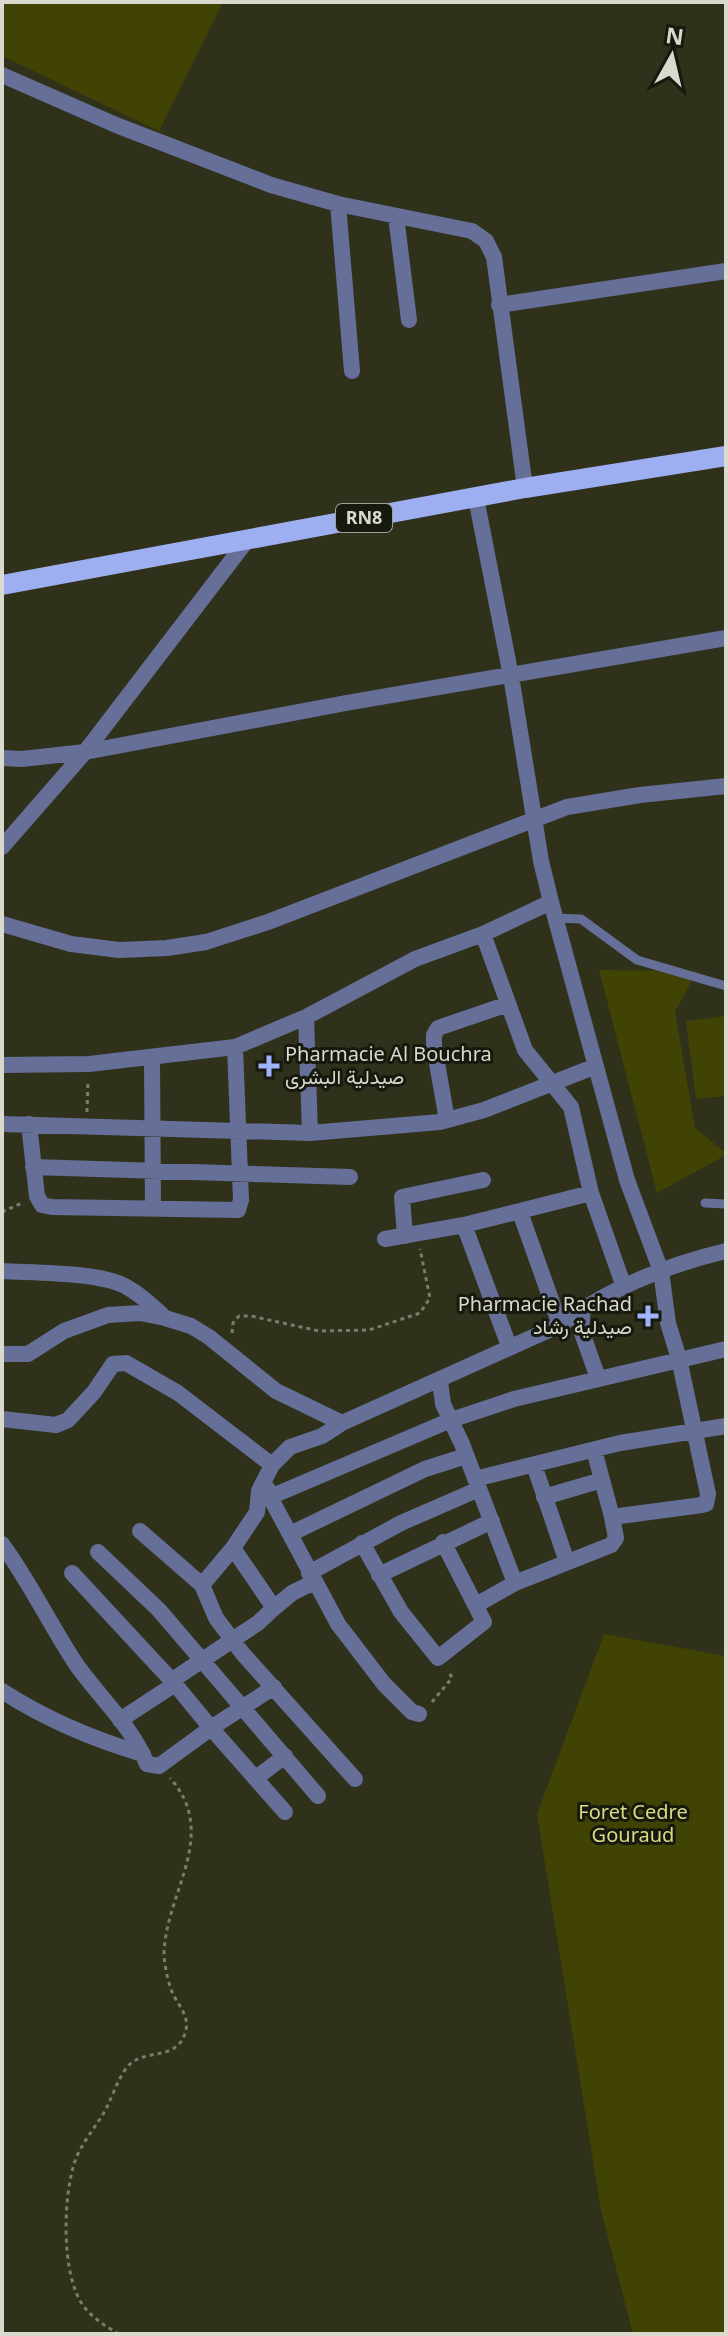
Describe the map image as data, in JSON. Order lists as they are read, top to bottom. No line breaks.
{"streets":{"main road":["RN8"]},"parks":["Foret Cedre Gouraud"],"places":{"health":["Pharmacie Al Bouchra صيدلية البشرى","Pharmacie Rachad صيدلية رشاد"]},"north":"top"}
